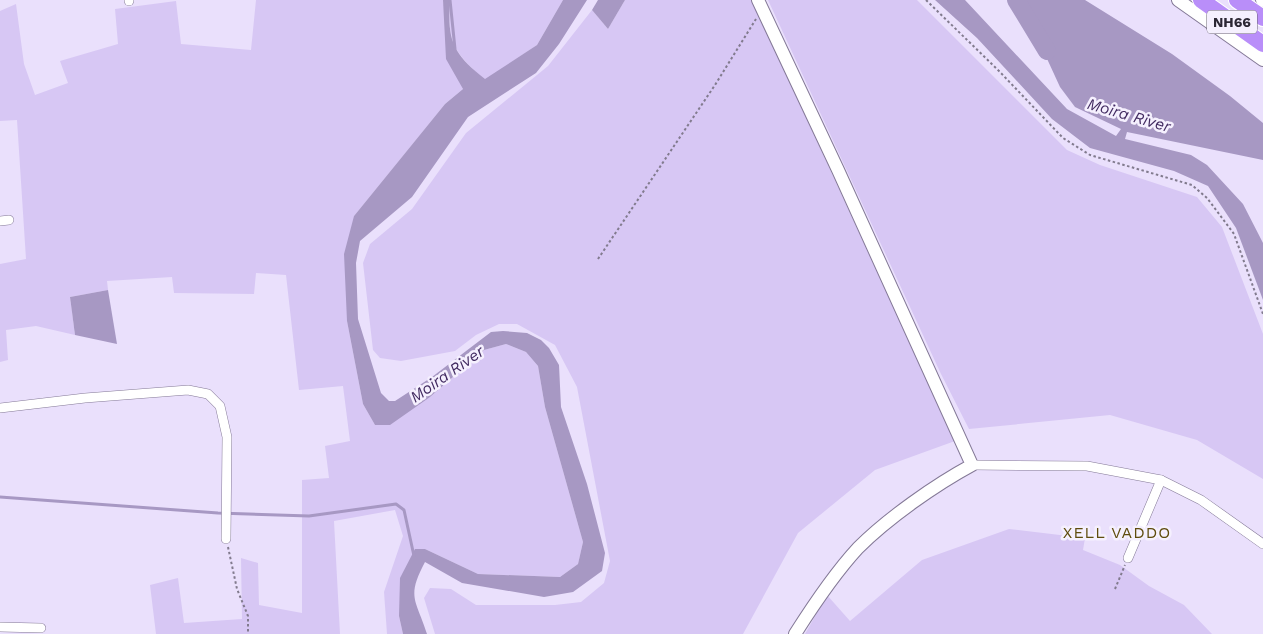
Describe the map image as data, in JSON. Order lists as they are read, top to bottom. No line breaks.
{"streets":{"highway":["NH66"]},"districts":["XELL VADDO"],"water":["Moira River"]}
